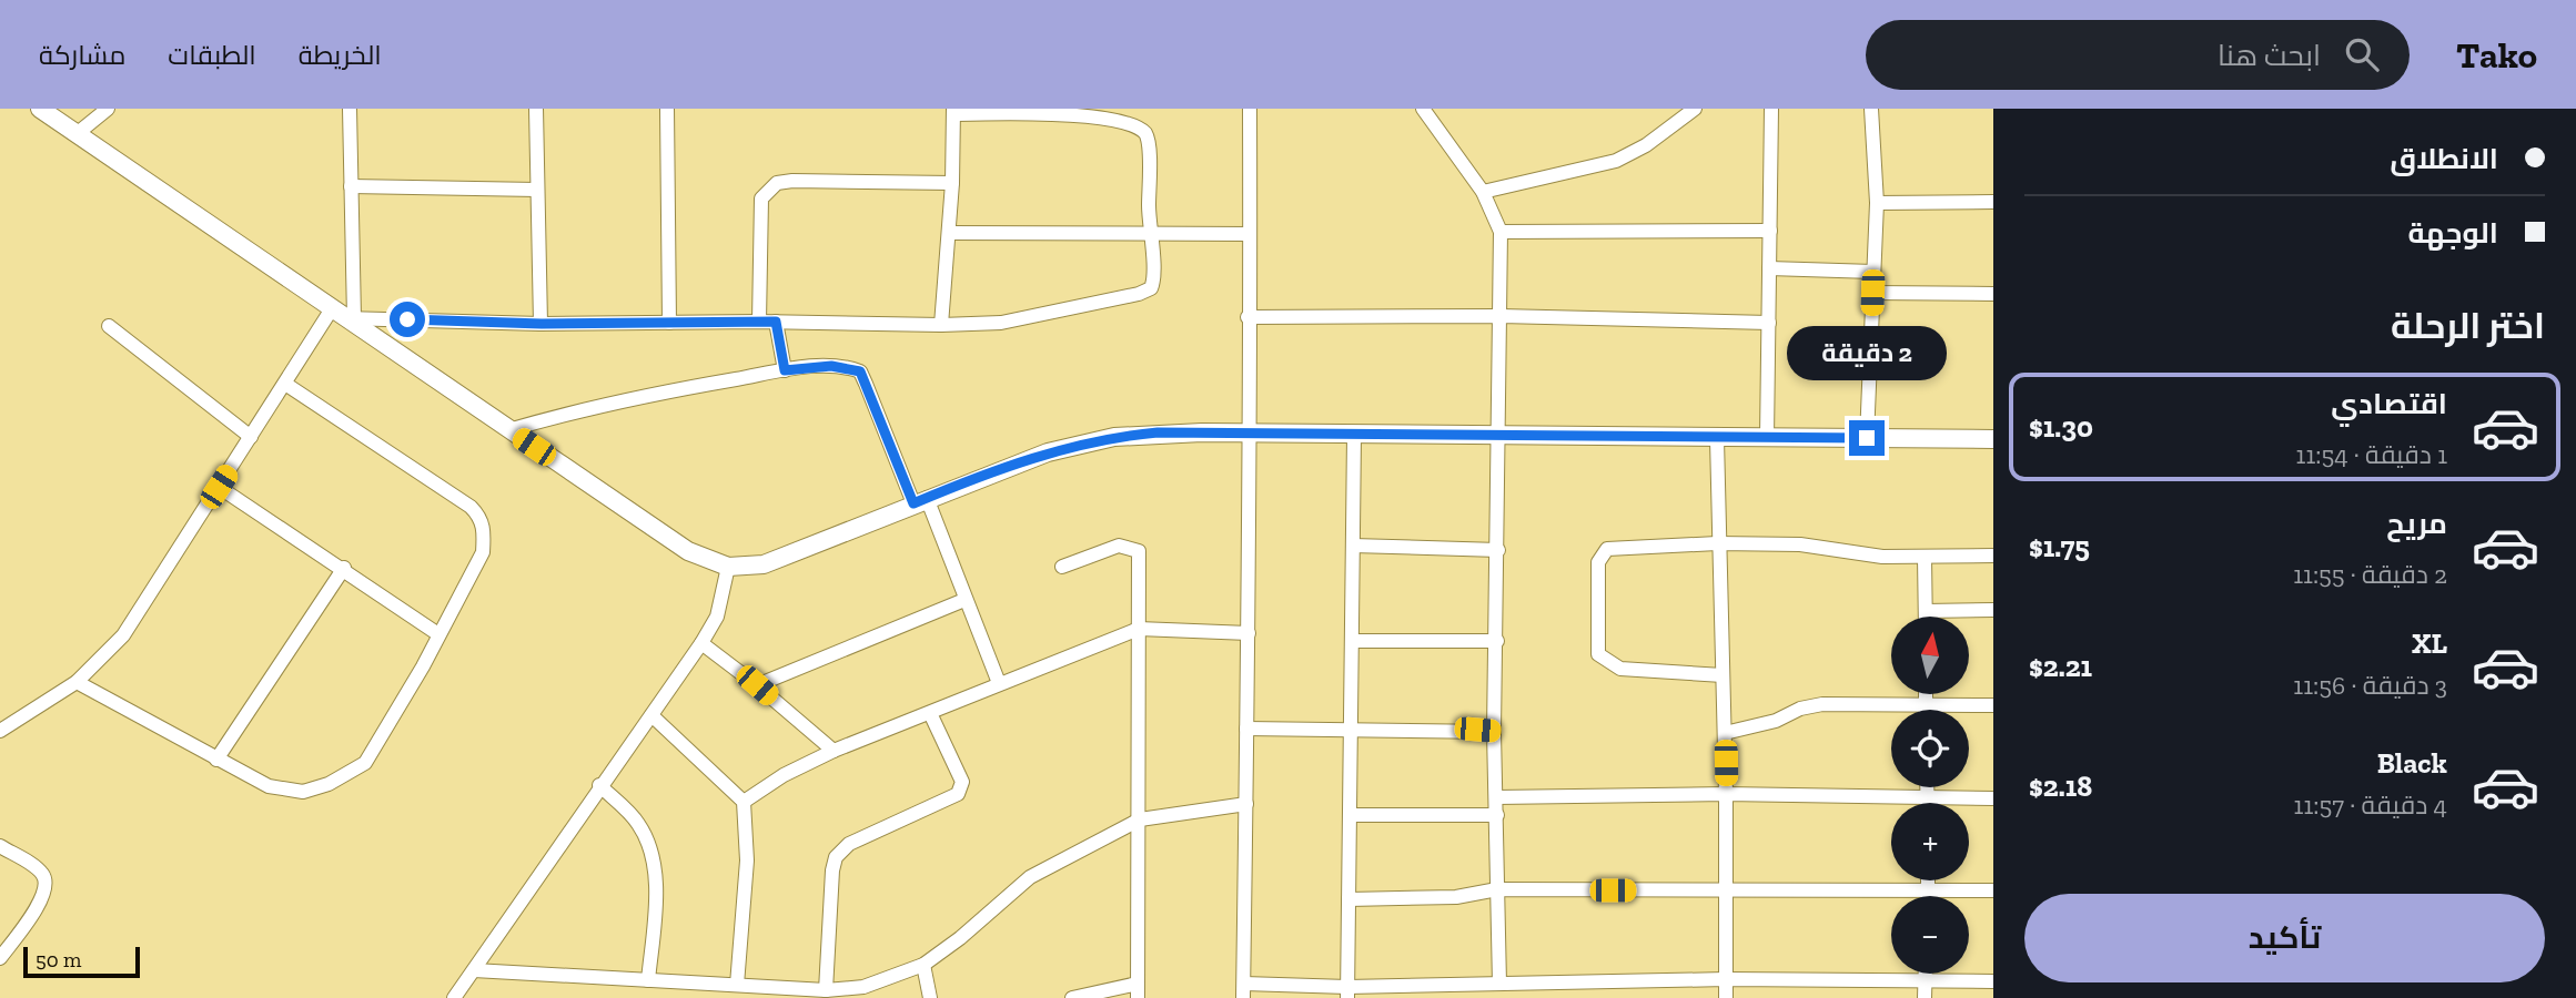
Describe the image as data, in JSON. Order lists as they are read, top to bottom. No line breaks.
{"scale_bar":"50 m","north":"top","page":{"header":"Tako","search":"ابحث هنا","nav":["الخريطة","الطبقات","مشاركة"],"banner":["الانطلاق","الوجهة"],"heading":"اختر الرحلة","bubble":"2 دقيقة","list":[{"name":"اقتصادي","note":"1 دقيقة · 11:54","value":"$1.30"},{"name":"مريح","note":"2 دقيقة · 11:55","value":"$1.75"},{"name":"XL","note":"3 دقيقة · 11:56","value":"$2.21"},{"name":"Black","note":"4 دقيقة · 11:57","value":"$2.18"}],"map_buttons":["+","−"],"buttons":"تأكيد","scale":"50 m"}}
